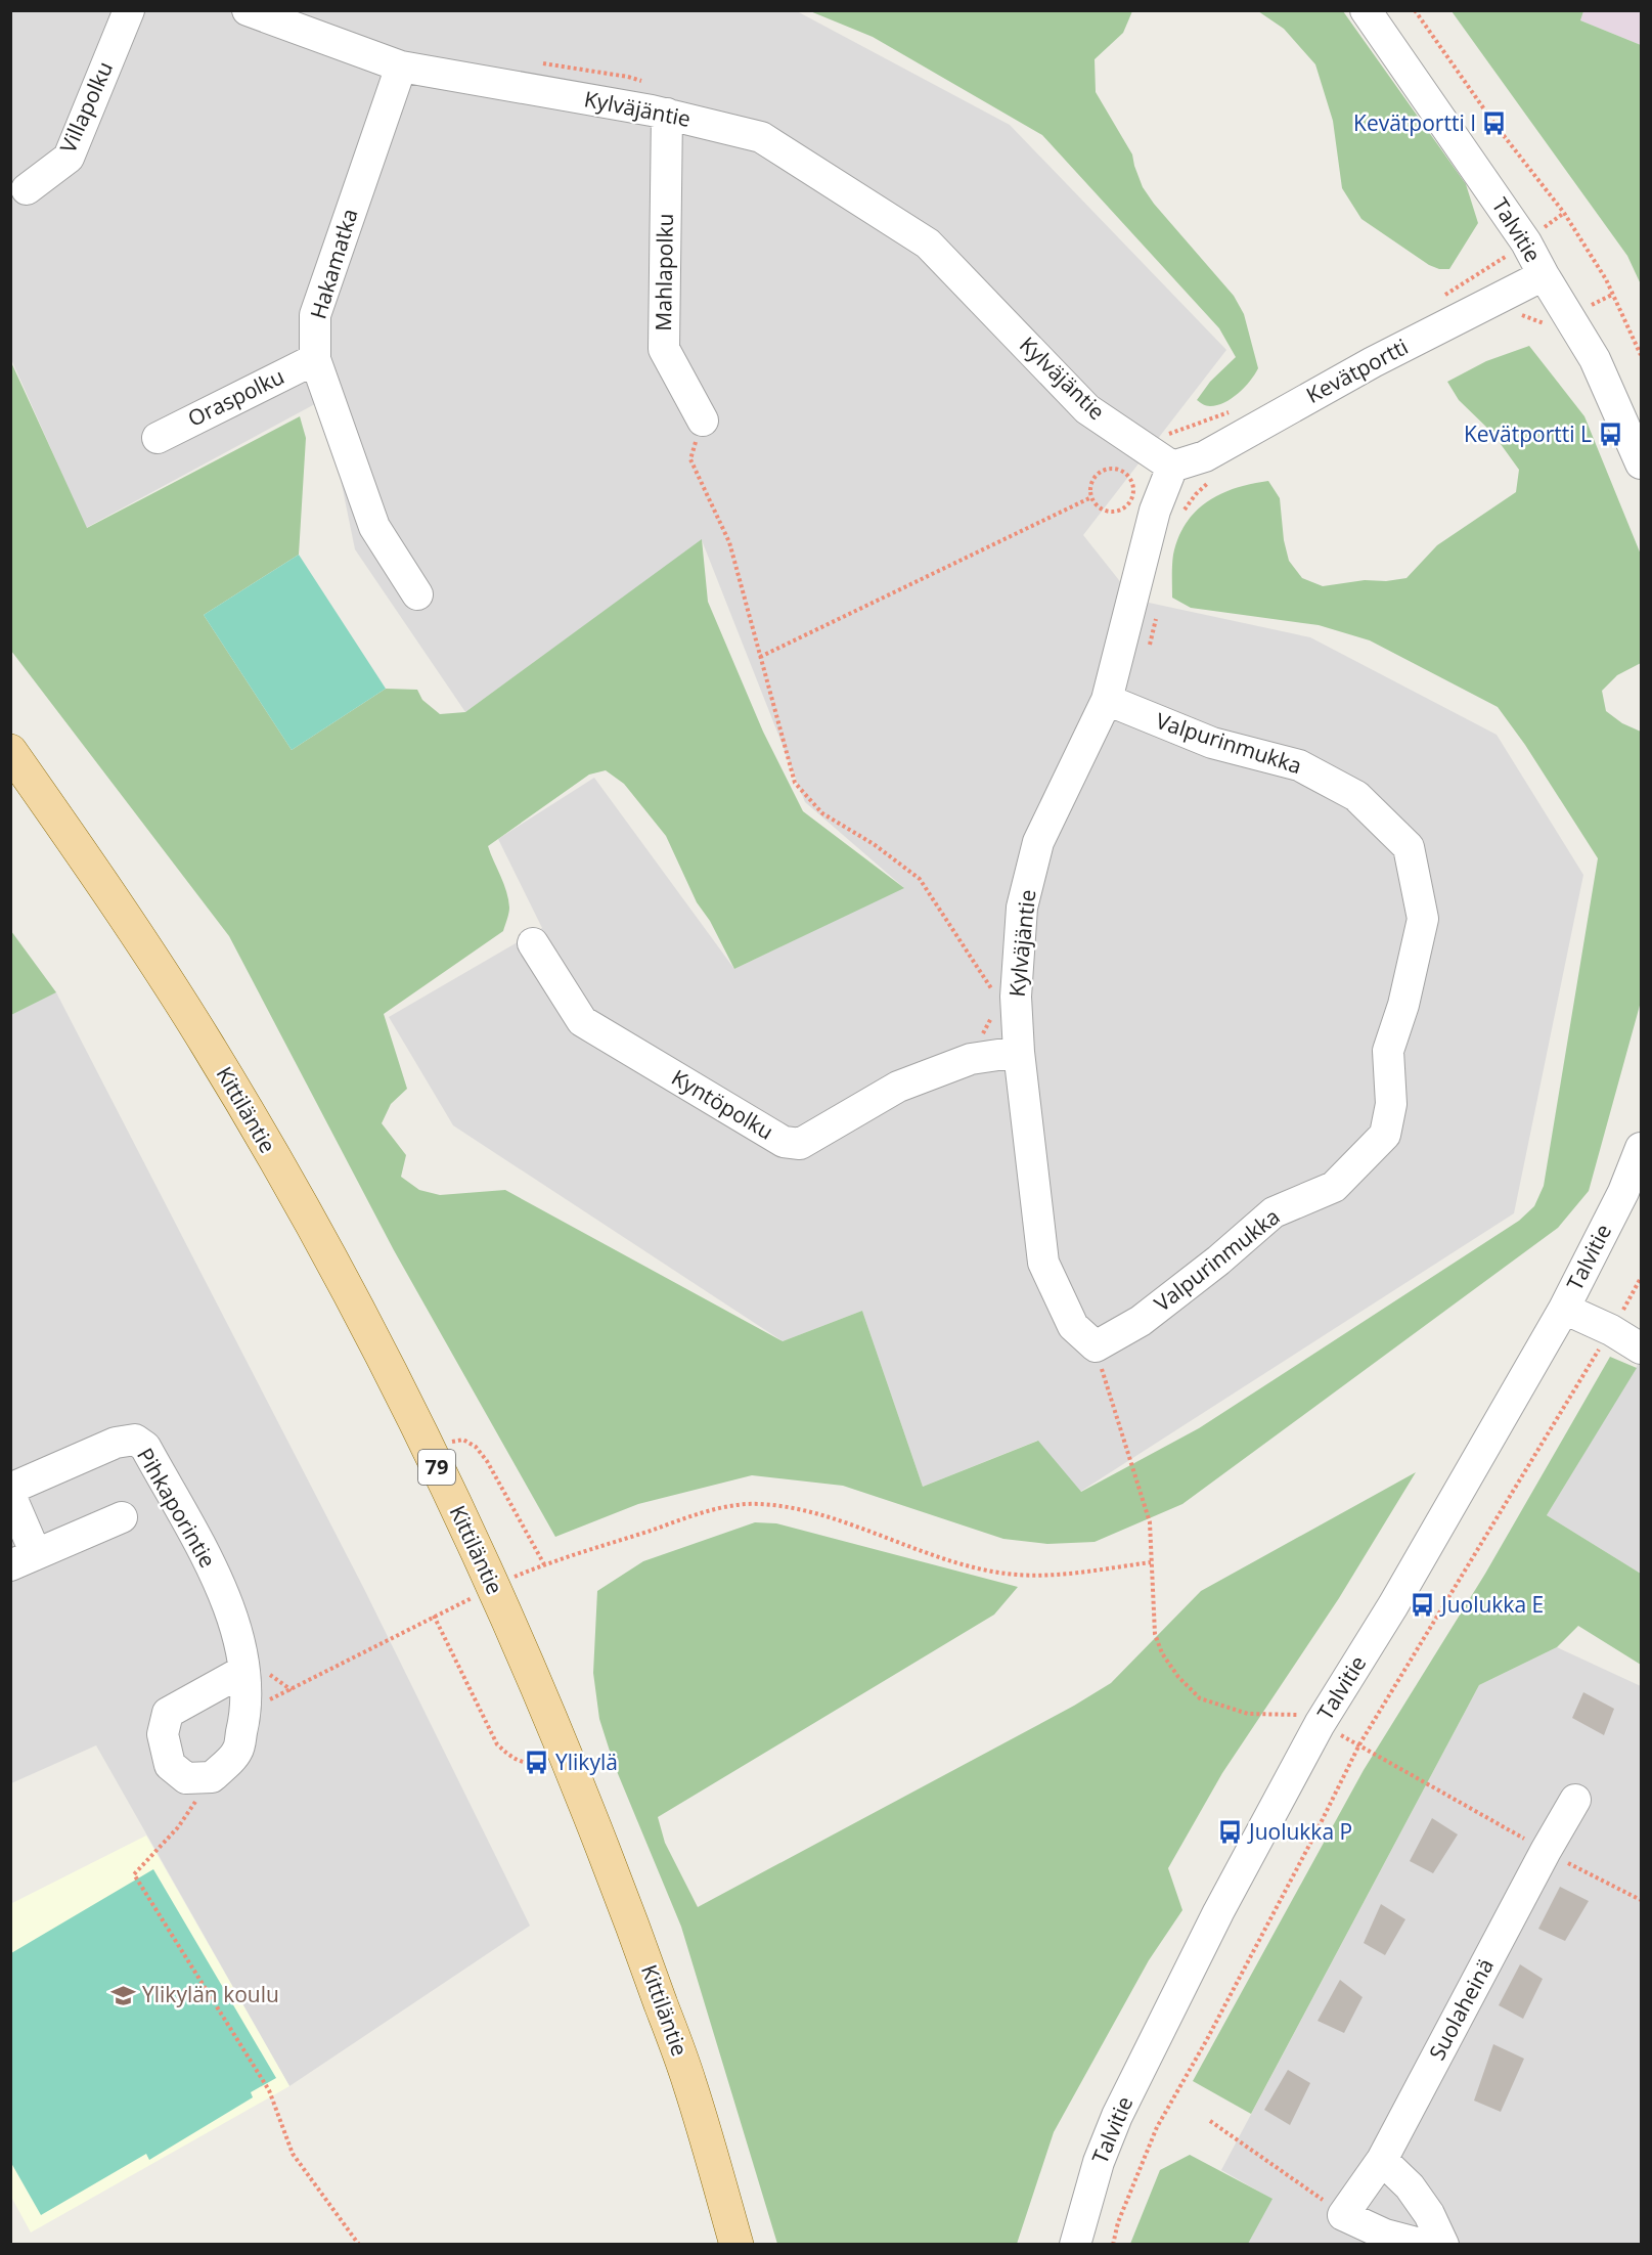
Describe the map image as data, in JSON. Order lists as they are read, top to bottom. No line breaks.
{"streets":{"main road":["Kittiläntie","79"],"street":["Villapolku","Kylväjäntie","Talvitie","Hakamatka","Mahlapolku","Kevätportti","Oraspolku","Valpurinmukka","Kyntöpolku","Pihkaporintie","Suolaheinä"]},"crossings":[["Kylväjäntie","Hakamatka"],["Kylväjäntie","Mahlapolku"],["Kylväjäntie","Kevätportti"],["Kylväjäntie","Valpurinmukka"],["Kylväjäntie","Kyntöpolku"],["Talvitie","Kevätportti"],["Hakamatka","Oraspolku"]],"places":{"bus stop":["Kevätportti I","Kevätportti L","Juolukka E","Ylikylä","Juolukka P"],"school or university":["Ylikylän koulu"]}}
